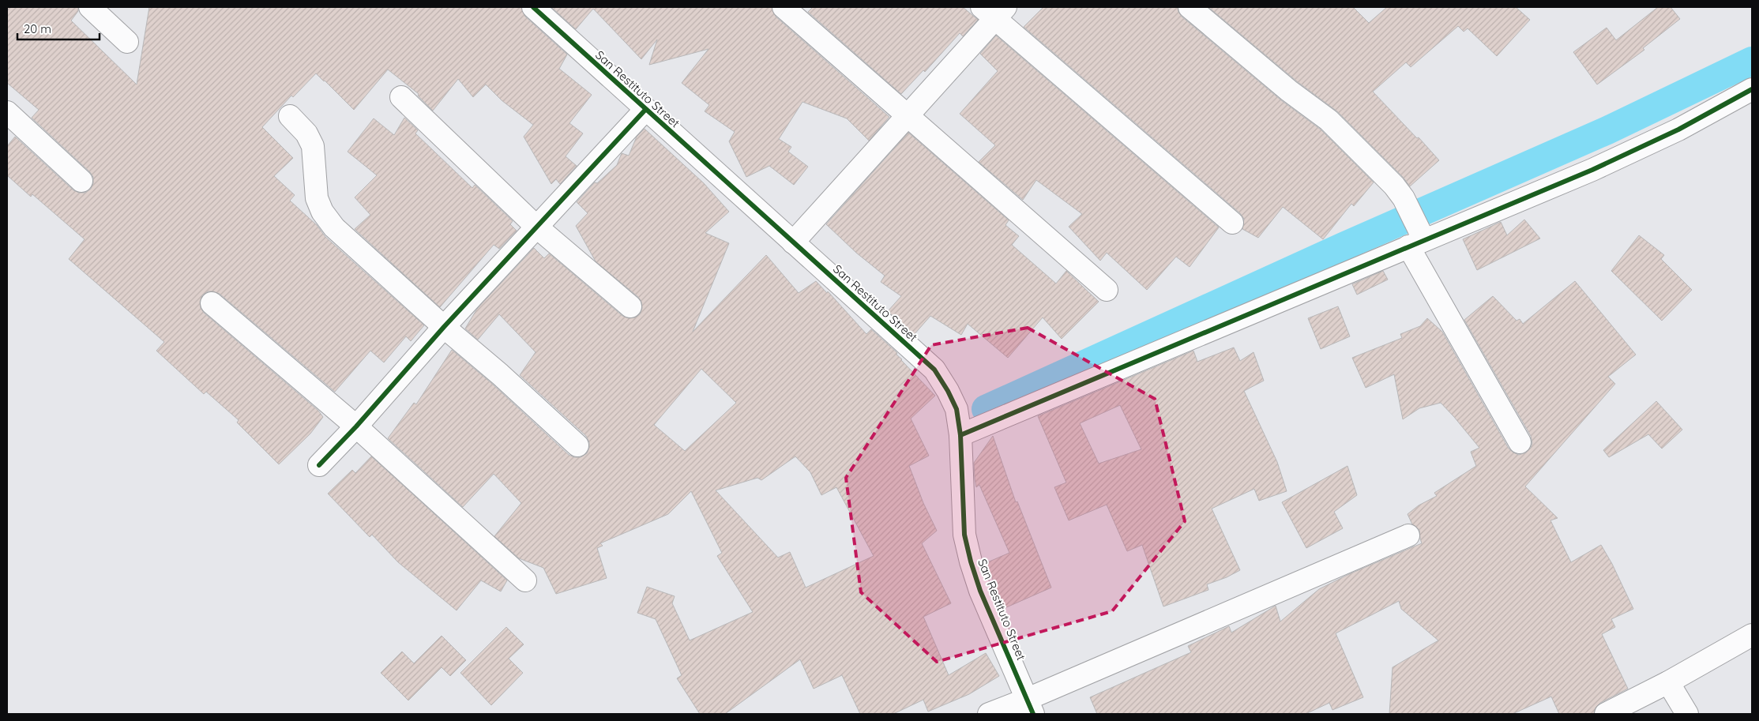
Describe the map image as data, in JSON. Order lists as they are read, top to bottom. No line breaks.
{"streets":{"street":["San Restituto Street"]},"scale_bar":"20 m"}
